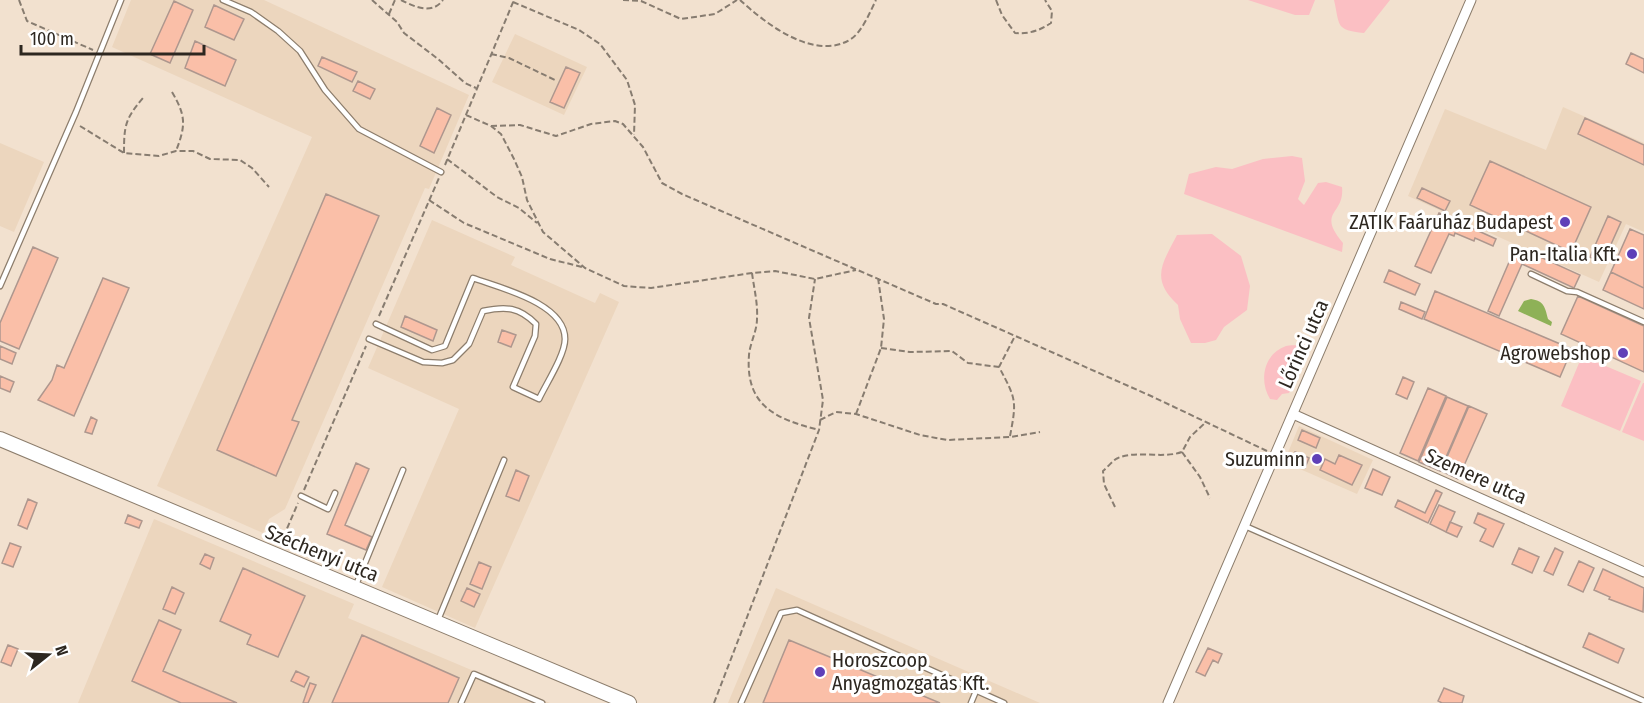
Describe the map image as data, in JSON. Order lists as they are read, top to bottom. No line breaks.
{"streets":{"street":["Lőrinci utca","Szemere utca","Széchenyi utca"]},"crossings":[["Lőrinci utca","Szemere utca"]],"places":["ZATIK Faáruház Budapest","Pan-Italia Kft.","Agrowebshop","Suzuminn","Horoszcoop Anyagmozgatás Kft."],"scale_bar":"100 m","north":"right"}
